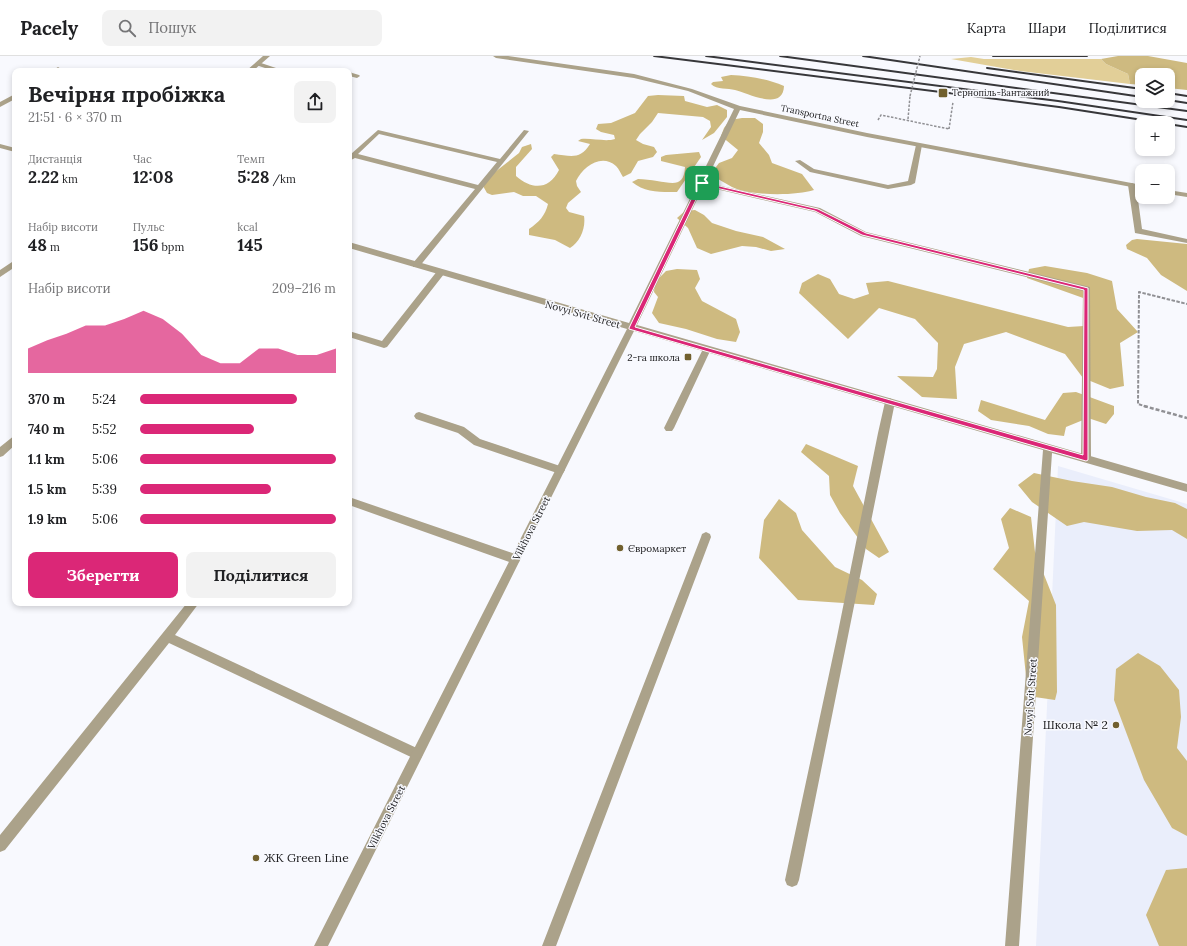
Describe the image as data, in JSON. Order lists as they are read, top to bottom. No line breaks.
{"streets":{"street":["Transportna Street","Novyi Svit Street","Vilkhova Street"]},"crossings":[["Transportna Street","Vilkhova Street"],["Novyi Svit Street","Vilkhova Street"]],"places":{"transit":["Тернопіль-Вантажний","2-га школа"],"other":["Євромаркет","Школа № 2","ЖК Green Line"]},"page":{"header":"Pacely","search":"Пошук","nav":["Карта","Шари","Поділитися"],"map_buttons":["+","−"],"heading":["Вечірня пробіжка","21:51 · 6 × 370 m"],"stats":[["Дистанція","2.22 km"],["Час","12:08"],["Темп","5:28 /km"],["Набір висоти","48 m"],["Пульс","156 bpm"],["kcal","145"]],"chart":["Набір висоти","209–216 m"],"list":[{"name":"370 m","note":"5:24"},{"name":"740 m","note":"5:52"},{"name":"1.1 km","note":"5:06"},{"name":"1.5 km","note":"5:39"},{"name":"1.9 km","note":"5:06"}],"buttons":["Зберегти","Поділитися"]}}
